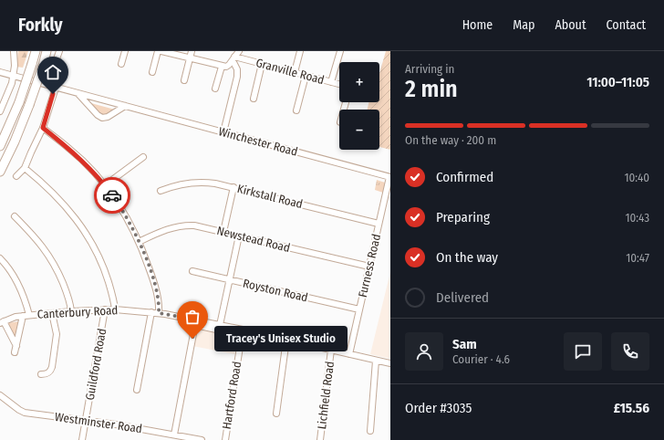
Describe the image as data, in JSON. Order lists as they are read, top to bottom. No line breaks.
{"streets":{"street":["Granville Road","Winchester Road","Kirkstall Road","Newstead Road","Furness Road","Royston Road","Canterbury Road","Guildford Road","Hartford Road","Lichfield Road","Westminster Road"]},"crossings":[["Winchester Road","Furness Road"],["Kirkstall Road","Furness Road"],["Newstead Road","Furness Road"],["Furness Road","Royston Road"],["Furness Road","Canterbury Road"],["Canterbury Road","Guildford Road"],["Canterbury Road","Hartford Road"],["Canterbury Road","Lichfield Road"],["Guildford Road","Westminster Road"]],"places":["Tracey's Unisex Studio"],"page":{"header":"Forkly","nav":["Home","Map","About","Contact"],"heading":["2 min","Arriving in","11:00–11:05"],"panel":["Sam","Courier · 4.6","Order #3035","£15.56"],"map_buttons":["+","−"],"bar":"On the way · 200 m","list":[["Confirmed","10:40"],["Preparing","10:43"],["On the way","10:47"],"Delivered"],"bubble":"Tracey's Unisex Studio"}}
